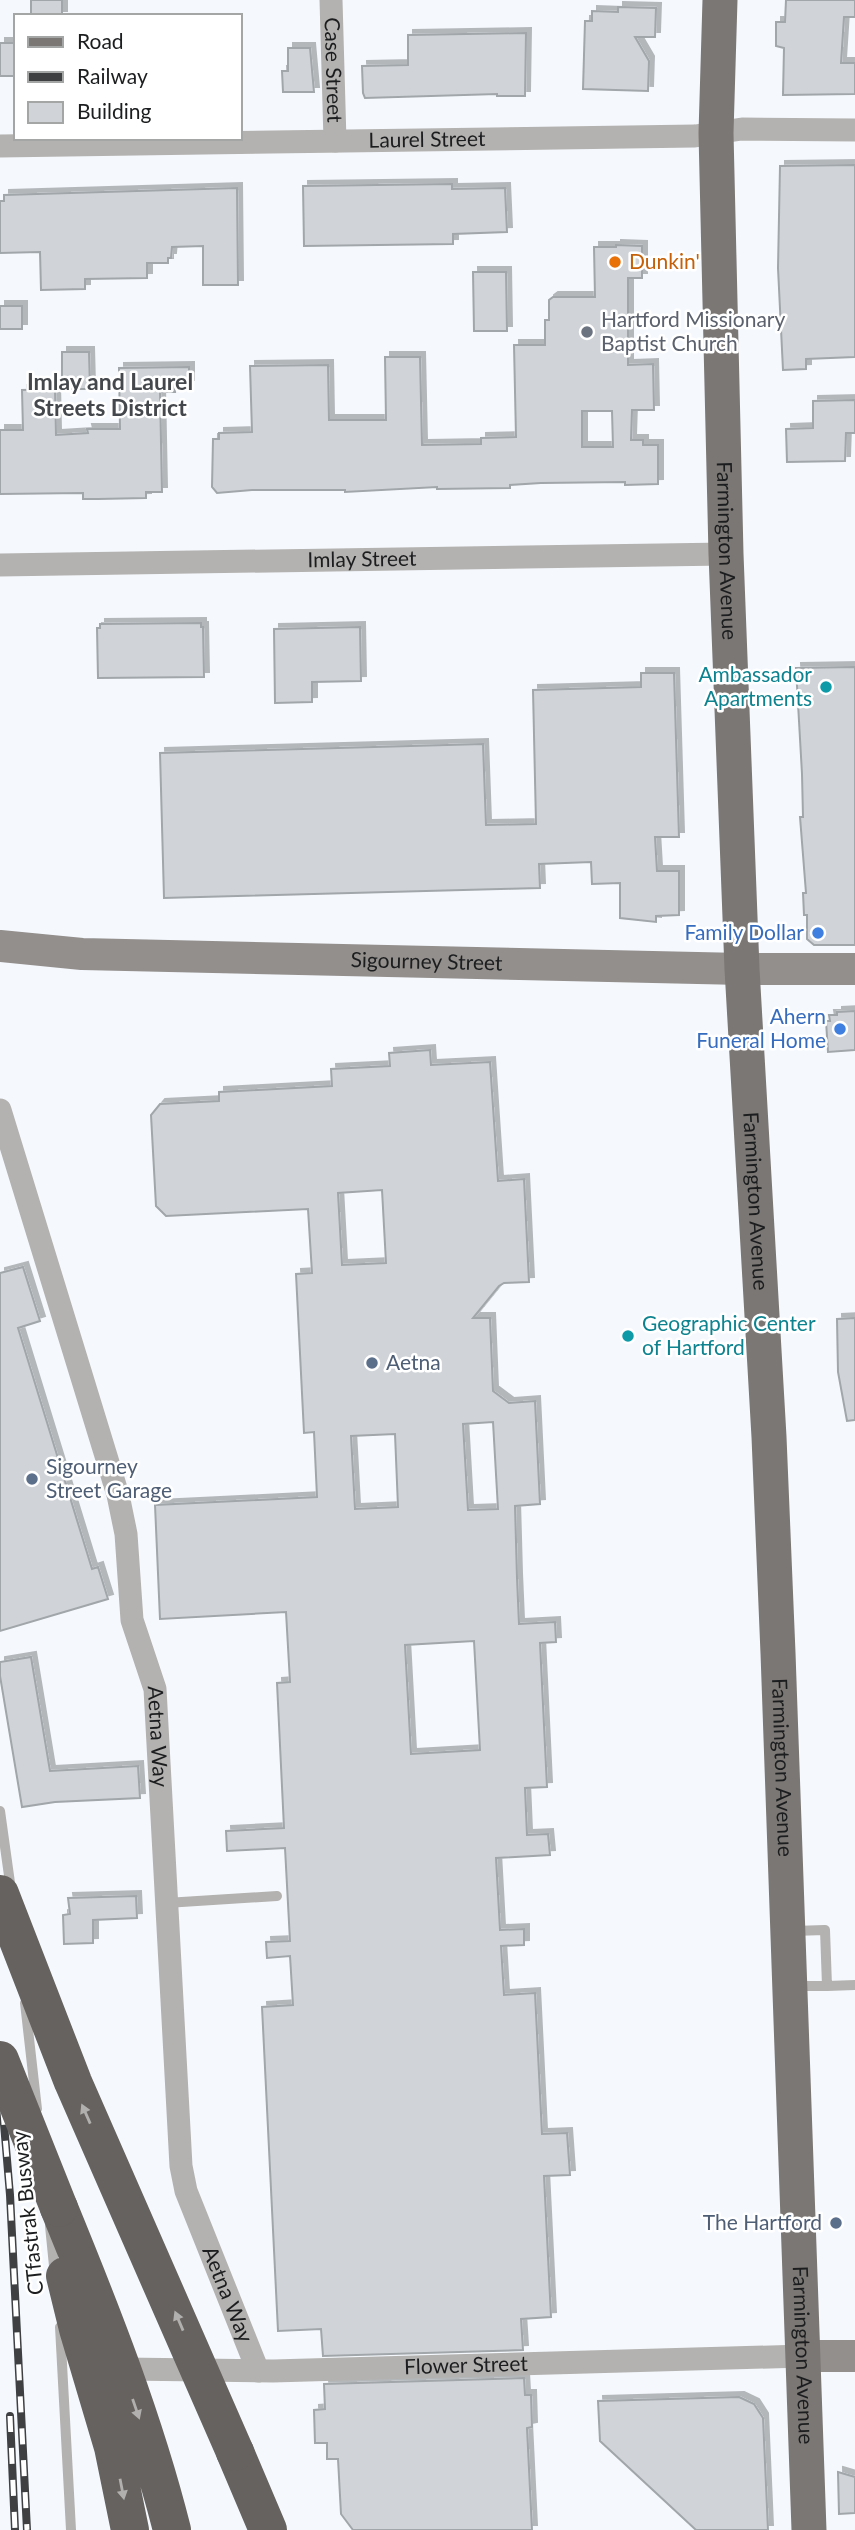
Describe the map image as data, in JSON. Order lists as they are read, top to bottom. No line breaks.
{"streets":{"main road":["Farmington Avenue","Sigourney Street"],"street":["Case Street","Laurel Street","Imlay Street","Aetna Way","Flower Street"],"lane":["CTfastrak Busway"]},"crossings":[["Case Street","Laurel Street"],["Laurel Street","Farmington Avenue"],["Farmington Avenue","Imlay Street"],["Farmington Avenue","Sigourney Street"],["Farmington Avenue","Flower Street"],["Aetna Way","Flower Street"]],"districts":["Imlay and Laurel Streets District"],"places":["Dunkin'","Hartford Missionary Baptist Church","Ambassador Apartments","Family Dollar","Ahern Funeral Home","Geographic Center of Hartford","Aetna","Sigourney Street Garage","The Hartford"],"legend":["Road","Railway","Building"]}
